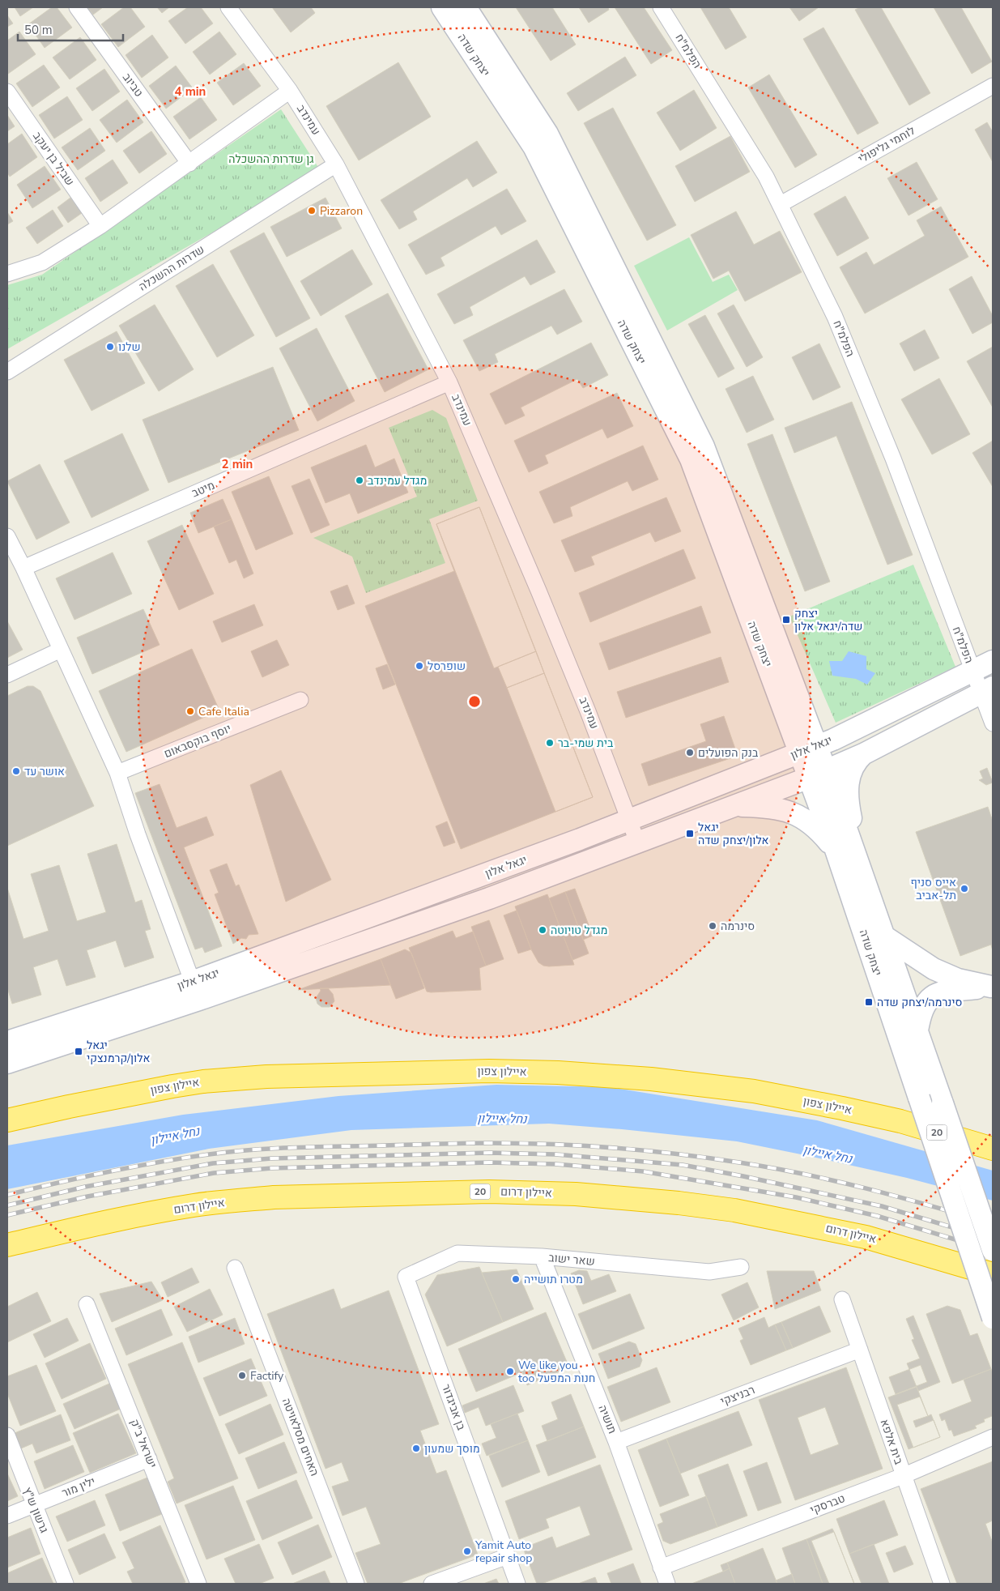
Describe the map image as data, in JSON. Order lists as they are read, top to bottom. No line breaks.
{"streets":{"highway":["איילון צפון","20","איילון דרום"],"street":["הפלמ\"ח","יצחק שדה","טביוב","עמינדב","לוחמי גליפולי","שביל בן יעקב","שדרות ההשכלה","מיטב","יוסף בוקסבאום","יגאל אלון","שאר ישוב","רבניצקי","בן אביגדור","תושיה","האחים מסלאויטה","בית אלפא","ישראל ב\"ק","ילין מור","טברסקי","גרשון ש\"ץ"]},"crossings":[["הפלמ\"ח","לוחמי גליפולי"],["הפלמ\"ח","יגאל אלון"],["יצחק שדה","יגאל אלון"],["עמינדב","שדרות ההשכלה"],["עמינדב","מיטב"],["עמינדב","יגאל אלון"],["שאר ישוב","בן אביגדור"],["שאר ישוב","תושיה"],["רבניצקי","תושיה"],["רבניצקי","בית אלפא"],["תושיה","טברסקי"],["בית אלפא","טברסקי"],["ישראל ב\"ק","ילין מור"],["ילין מור","גרשון ש\"ץ"]],"water":["נחל איילון"],"parks":["גן שדרות ההשכלה"],"places":{"other":["Pizzaron","שלנו","מגדל עמינדב","שופרסל","Cafe Italia","בית שמי-בר","בנק הפועלים","אושר עד","אייס סניף תל-אביב","סינרמה","מגדל טויוטה","מטרו תושייה","We like you too חנות המפעל","Factify","מוסך שמעון","Yamit Auto repair shop"],"transit":["יצחק שדה/יגאל אלון","יגאל אלון/יצחק שדה","סינרמה/יצחק שדה","יגאל אלון/קרמנצקי"]},"scale_bar":"50 m","rings":["4 min","2 min"]}
